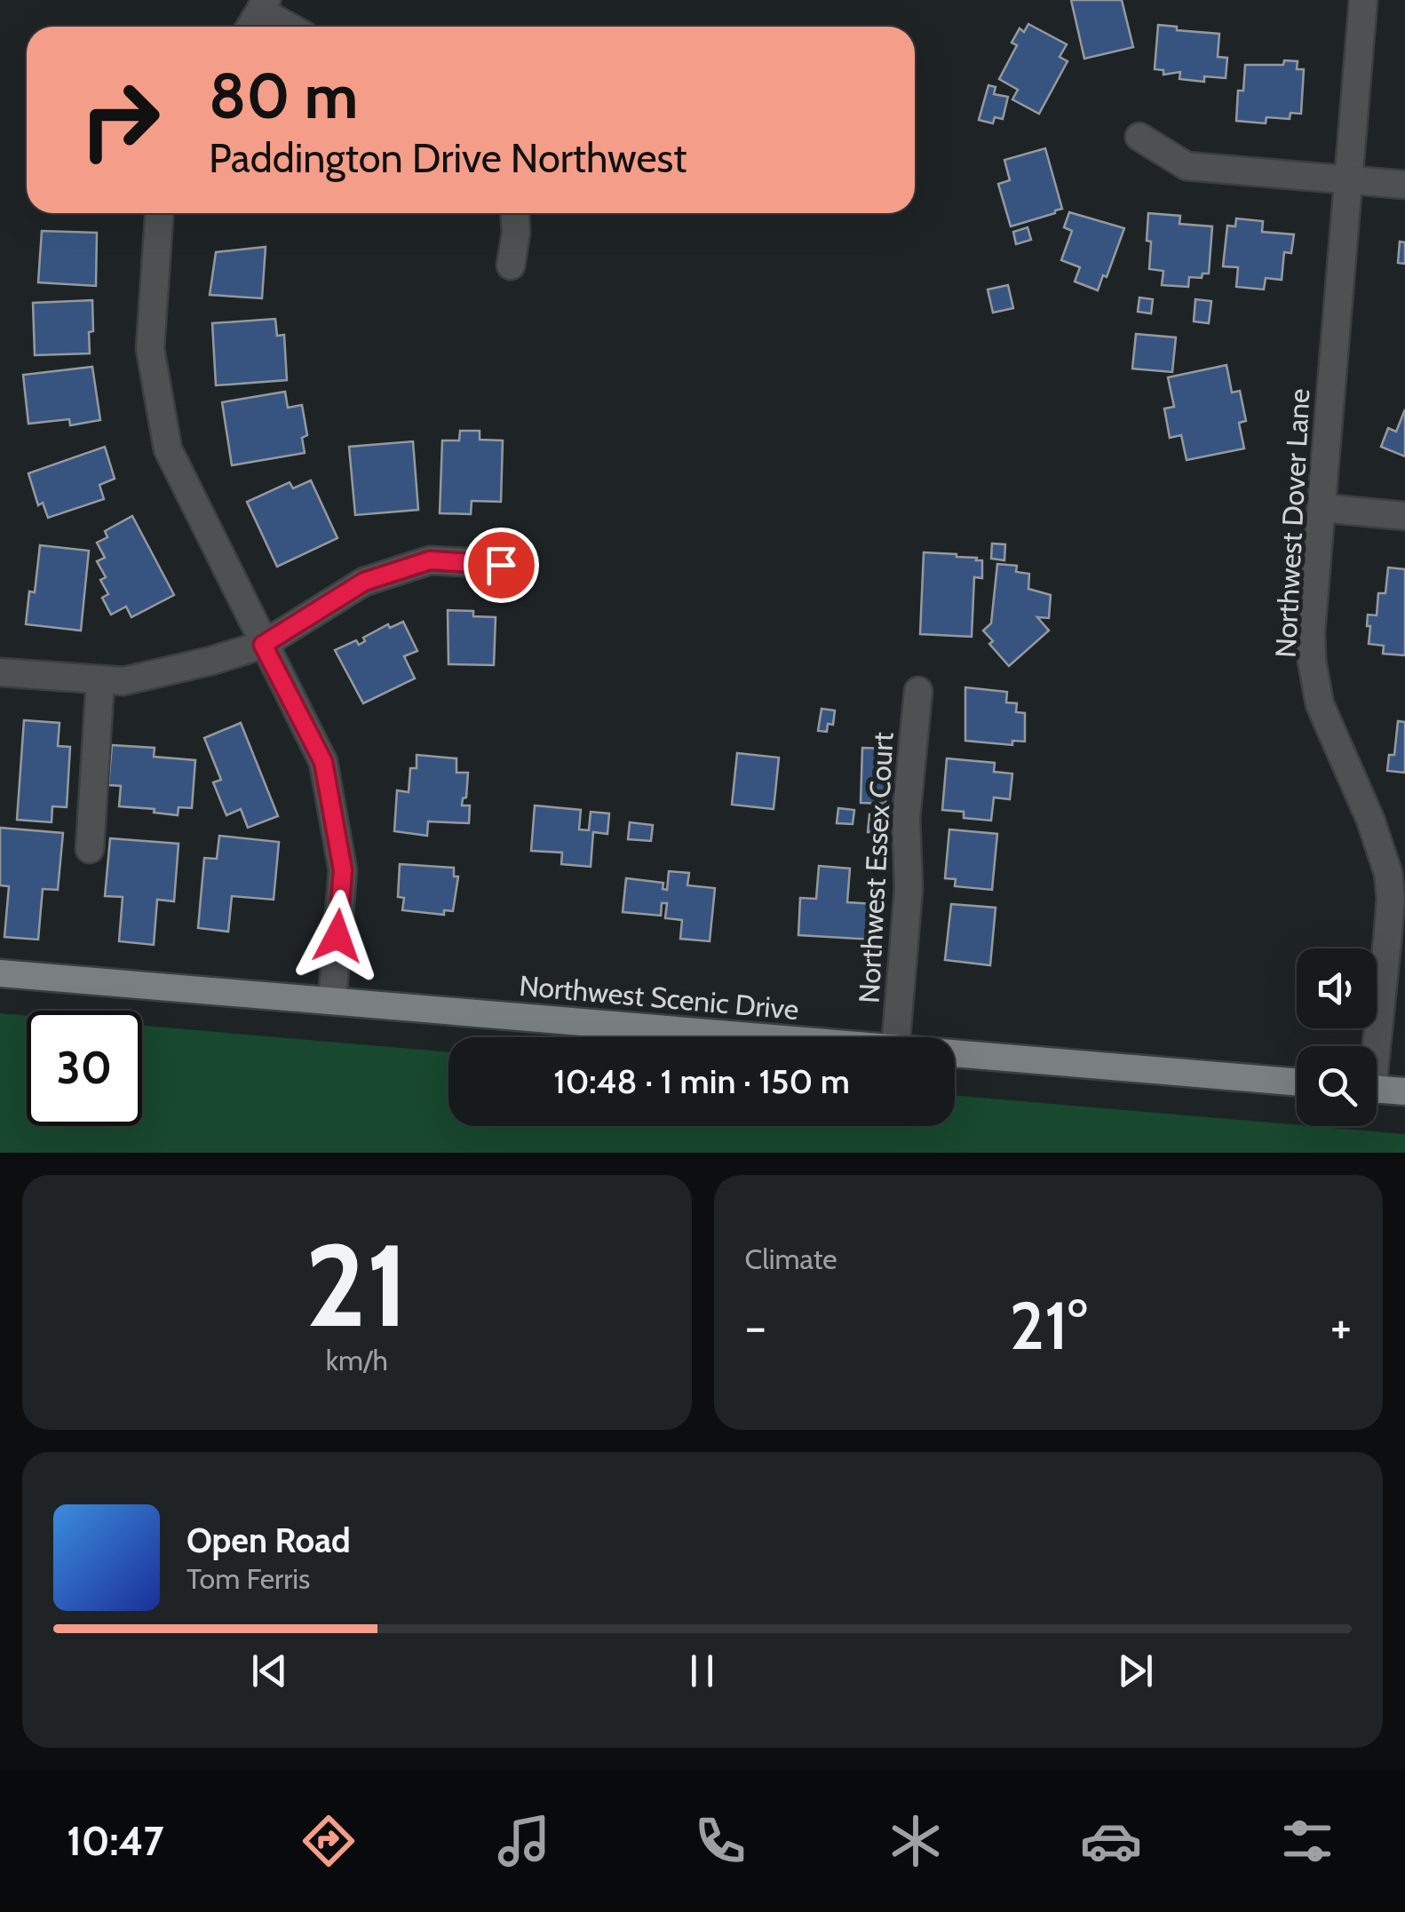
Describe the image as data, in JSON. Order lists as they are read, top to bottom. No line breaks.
{"streets":{"main road":["Northwest Scenic Drive"],"street":["Northwest Dover Lane","Northwest Essex Court"]},"page":{"turn":["80 m","Paddington Drive Northwest"],"limit":"30","trip":"10:48 · 1 min · 150 m","tile":[["21","km/h"],"Climate"],"heat":["−","21°","+"],"song":["Open Road","Tom Ferris"],"tabs":"10:47"}}
